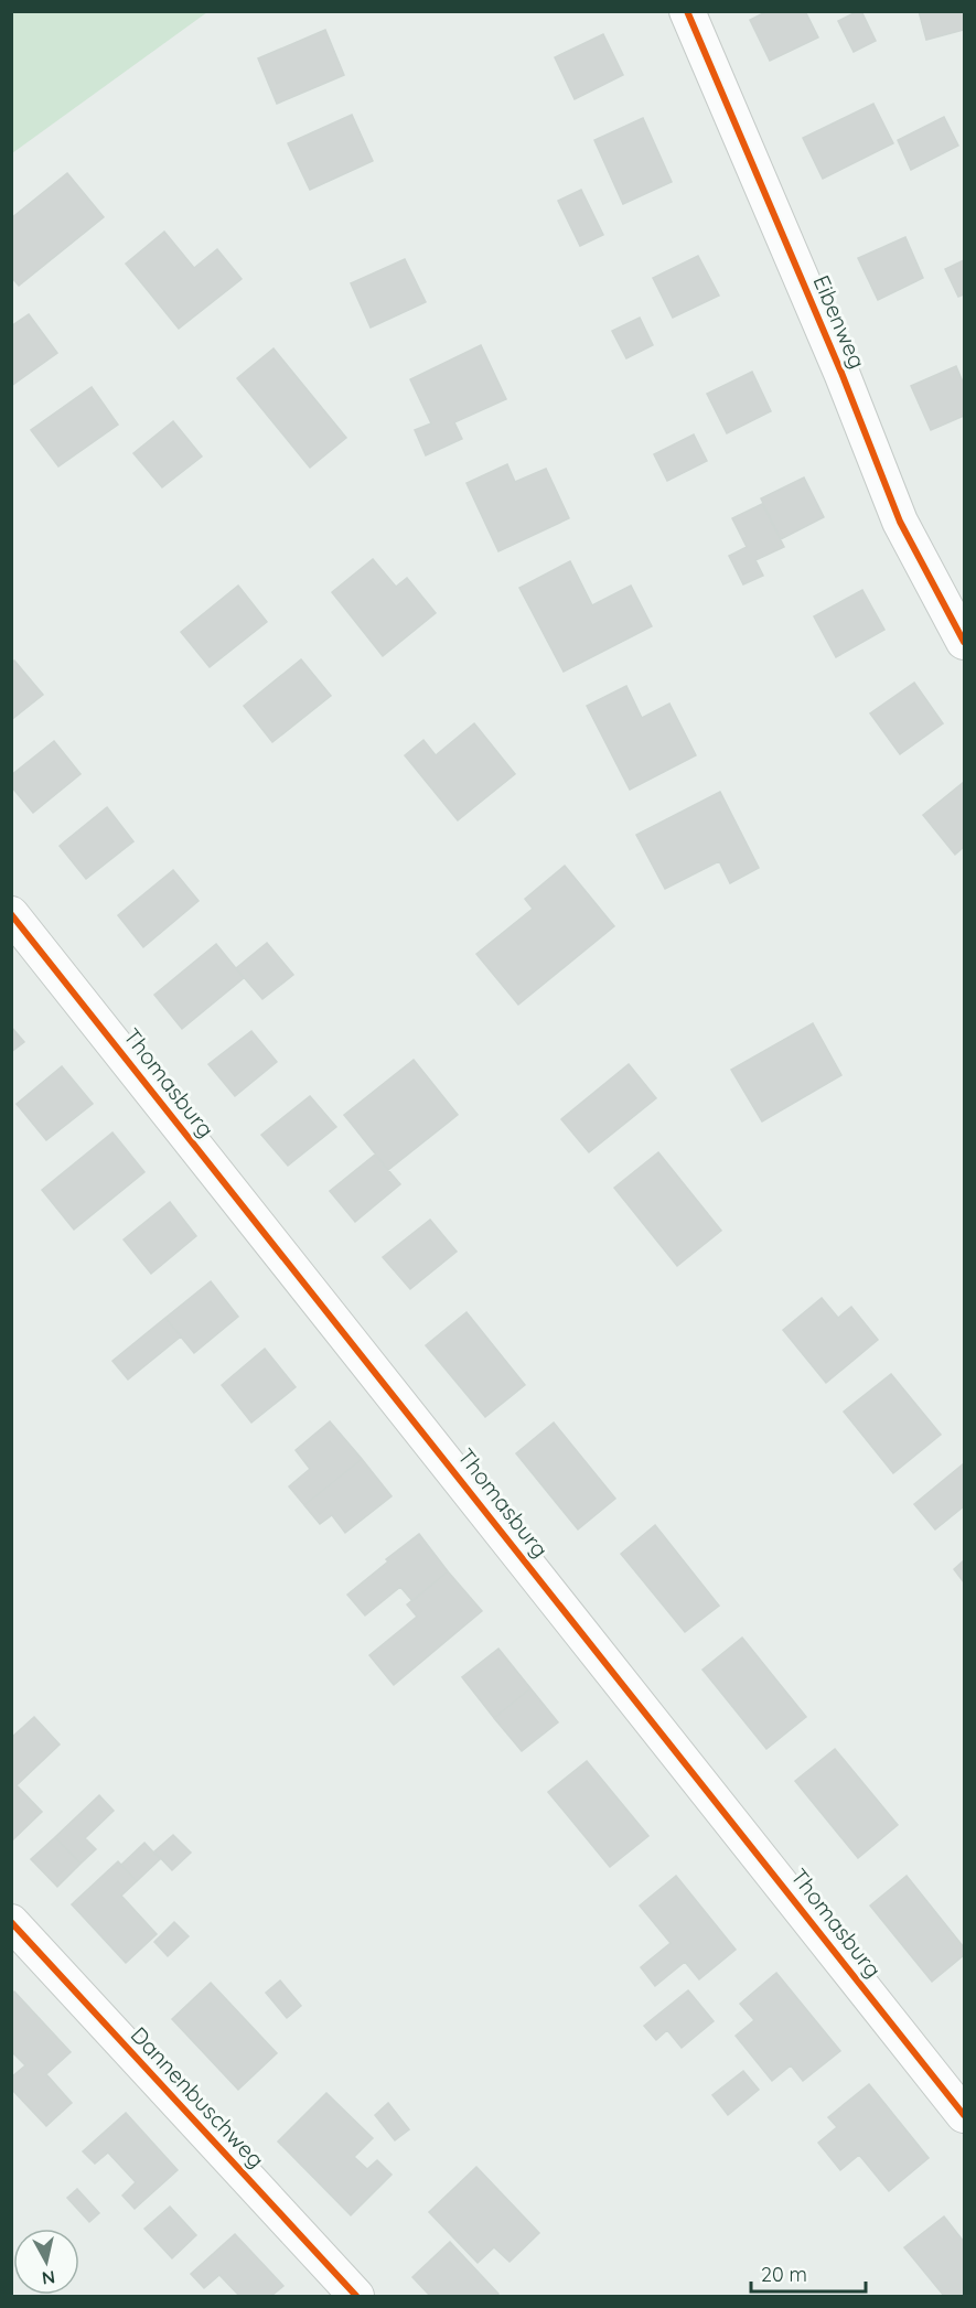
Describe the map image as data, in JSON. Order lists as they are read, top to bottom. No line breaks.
{"streets":{"street":["Eibenweg","Thomasburg","Dannenbuschweg"]},"scale_bar":"20 m","north":"bottom"}
